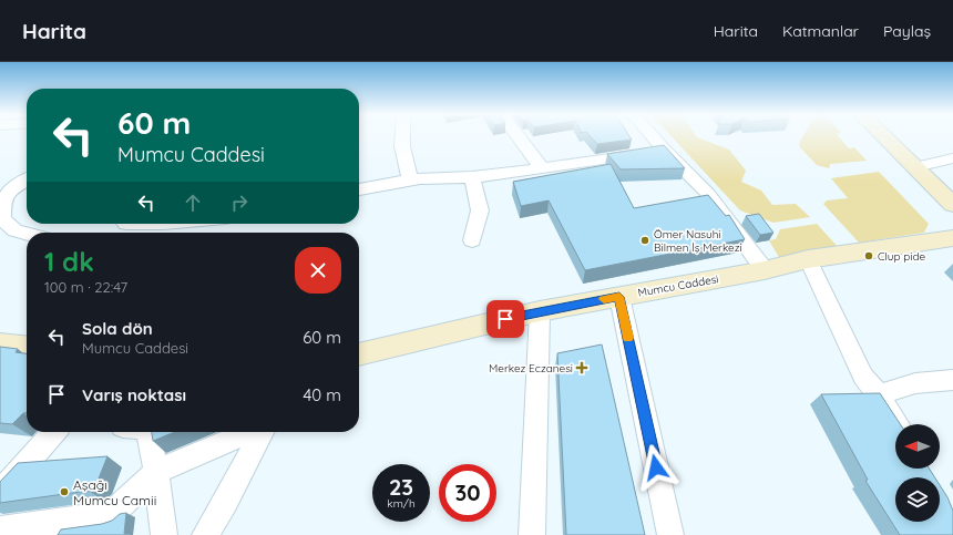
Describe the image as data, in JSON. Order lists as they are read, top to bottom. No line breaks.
{"streets":{"street":["Mumcu Caddesi"]},"places":{"other":["Ömer Nasuhi Bilmen İş Merkezi","Clup pide","Aşağı Mumcu Camii"],"health":["Merkez Eczanesi"]},"north":"left","page":{"header":"Harita","nav":["Harita","Katmanlar","Paylaş"],"turn":["60 m","Mumcu Caddesi"],"heading":["1 dk","100 m · 22:47"],"list":[{"name":"Sola dön","note":"Mumcu Caddesi","value":"60 m"},{"name":"Varış noktası","value":"40 m"}],"speed":"23 km/h","limit":"30"}}
